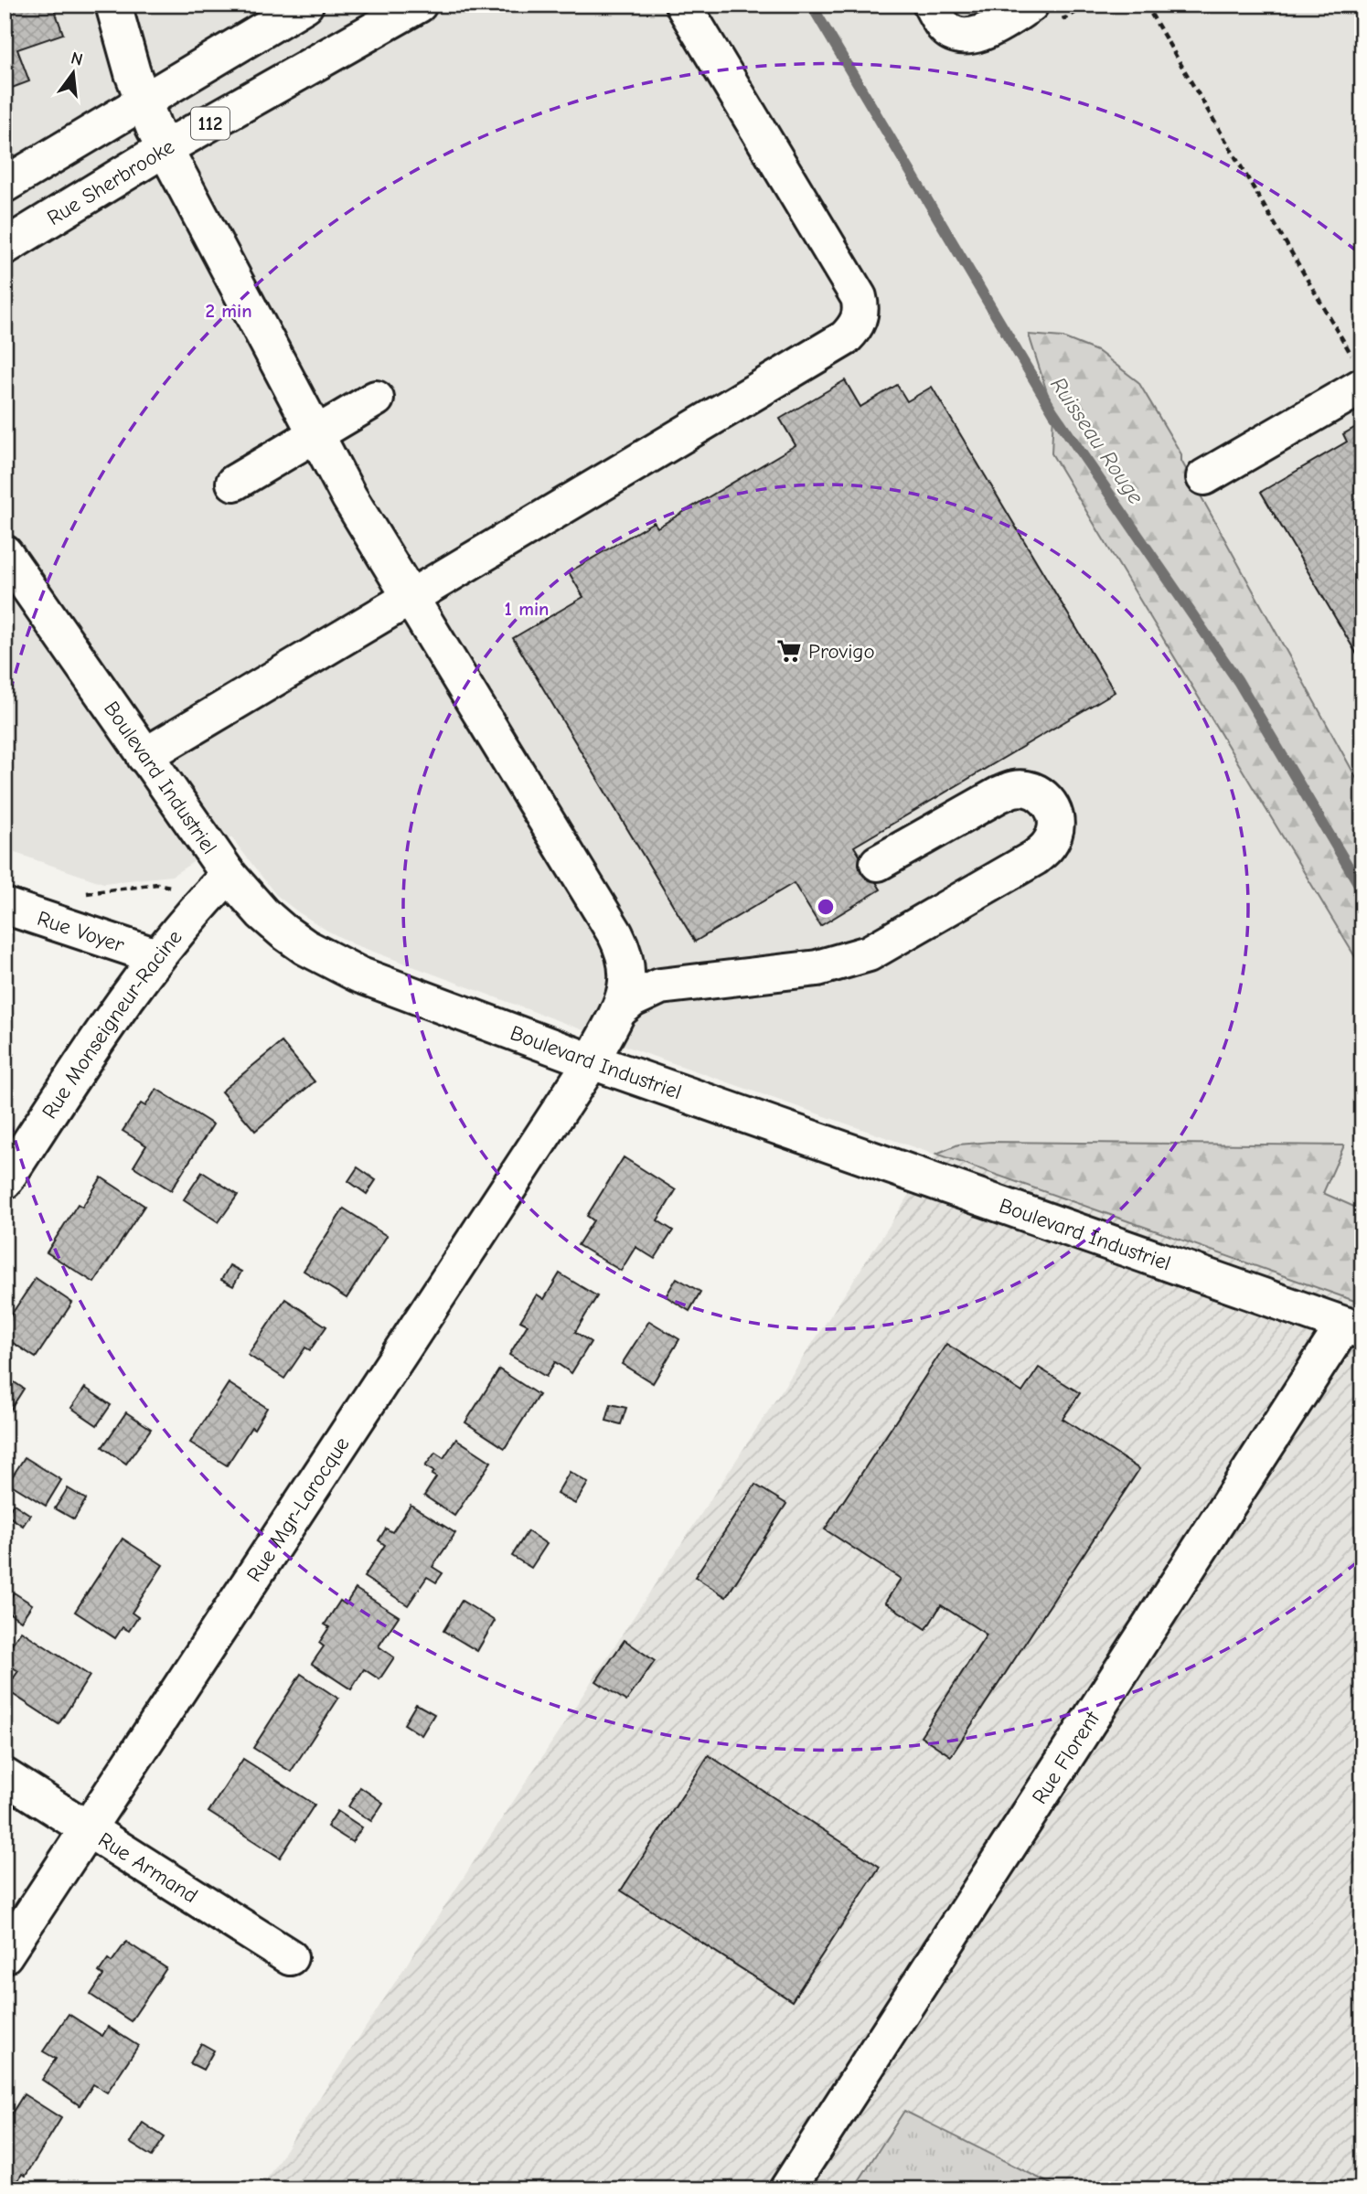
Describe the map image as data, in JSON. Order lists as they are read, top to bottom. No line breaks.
{"streets":{"street":["112","Rue Sherbrooke","Boulevard Industriel","Rue Voyer","Rue Monseigneur-Racine","Rue Mgr-Larocque","Rue Florent","Rue Armand"]},"crossings":[["112","Rue Mgr-Larocque"],["Rue Sherbrooke","Rue Mgr-Larocque"],["Boulevard Industriel","Rue Monseigneur-Racine"],["Boulevard Industriel","Rue Mgr-Larocque"],["Boulevard Industriel","Rue Florent"],["Rue Voyer","Rue Monseigneur-Racine"],["Rue Mgr-Larocque","Rue Armand"]],"water":["Ruisseau Rouge"],"places":{"supermarket":["Provigo"]},"north":"top","rings":["2 min","1 min"]}
